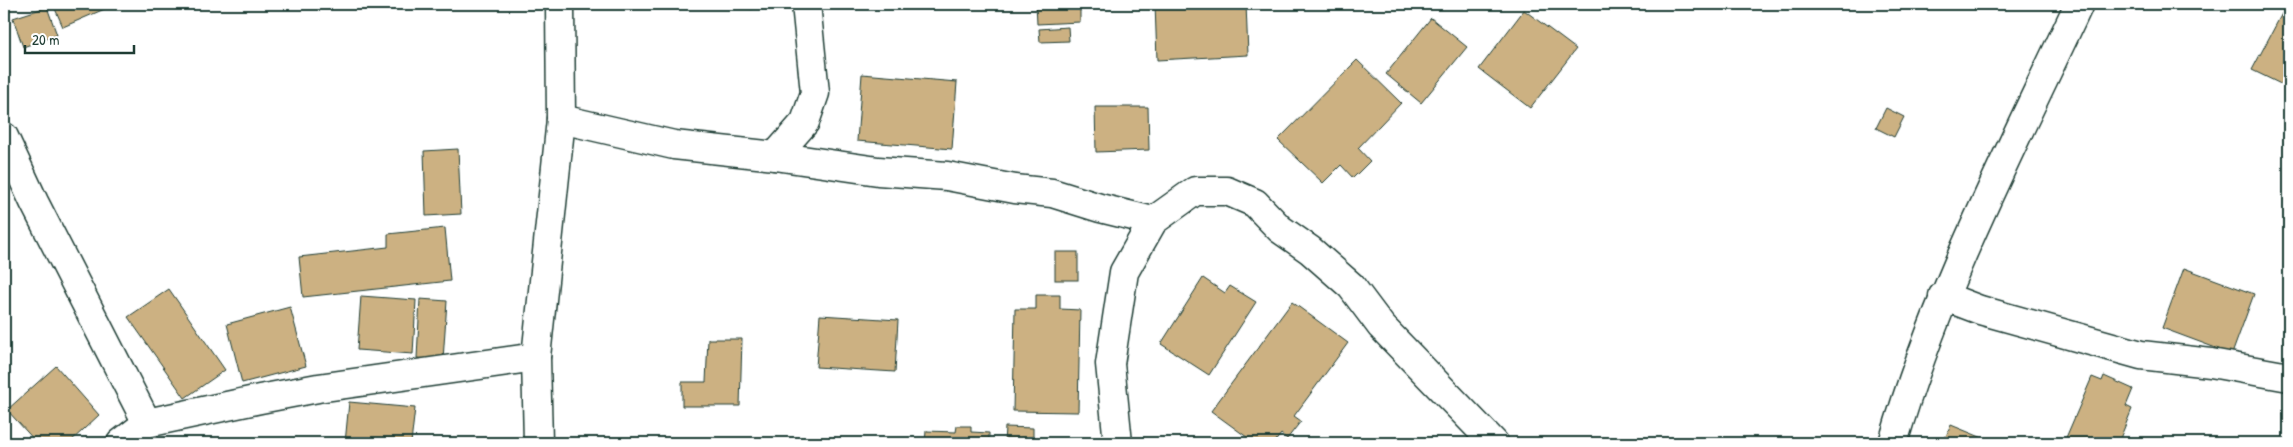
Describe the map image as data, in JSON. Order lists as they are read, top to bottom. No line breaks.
{"scale_bar":"20 m"}
